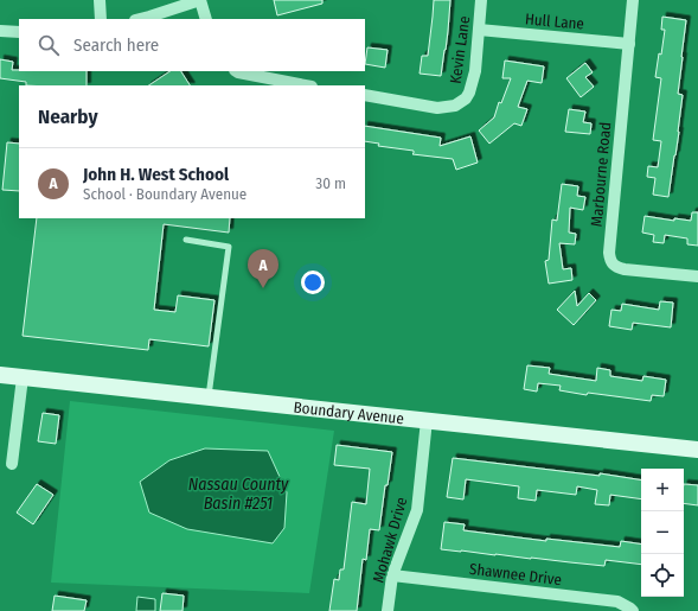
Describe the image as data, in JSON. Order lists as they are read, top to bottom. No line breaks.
{"streets":{"main road":["Boundary Avenue"],"street":["Hull Lane","Kevin Lane","Marbourne Road","Mohawk Drive","Shawnee Drive"]},"crossings":[["Hull Lane","Kevin Lane"],["Hull Lane","Marbourne Road"],["Boundary Avenue","Mohawk Drive"],["Mohawk Drive","Shawnee Drive"]],"water":["Nassau County Basin #251"],"page":{"search":"Search here","heading":"Nearby","list":[{"mark":"A","name":"John H. West School","note":"School · Boundary Avenue","value":"30 m"}],"pins":"A","map_buttons":["+","−"]}}
